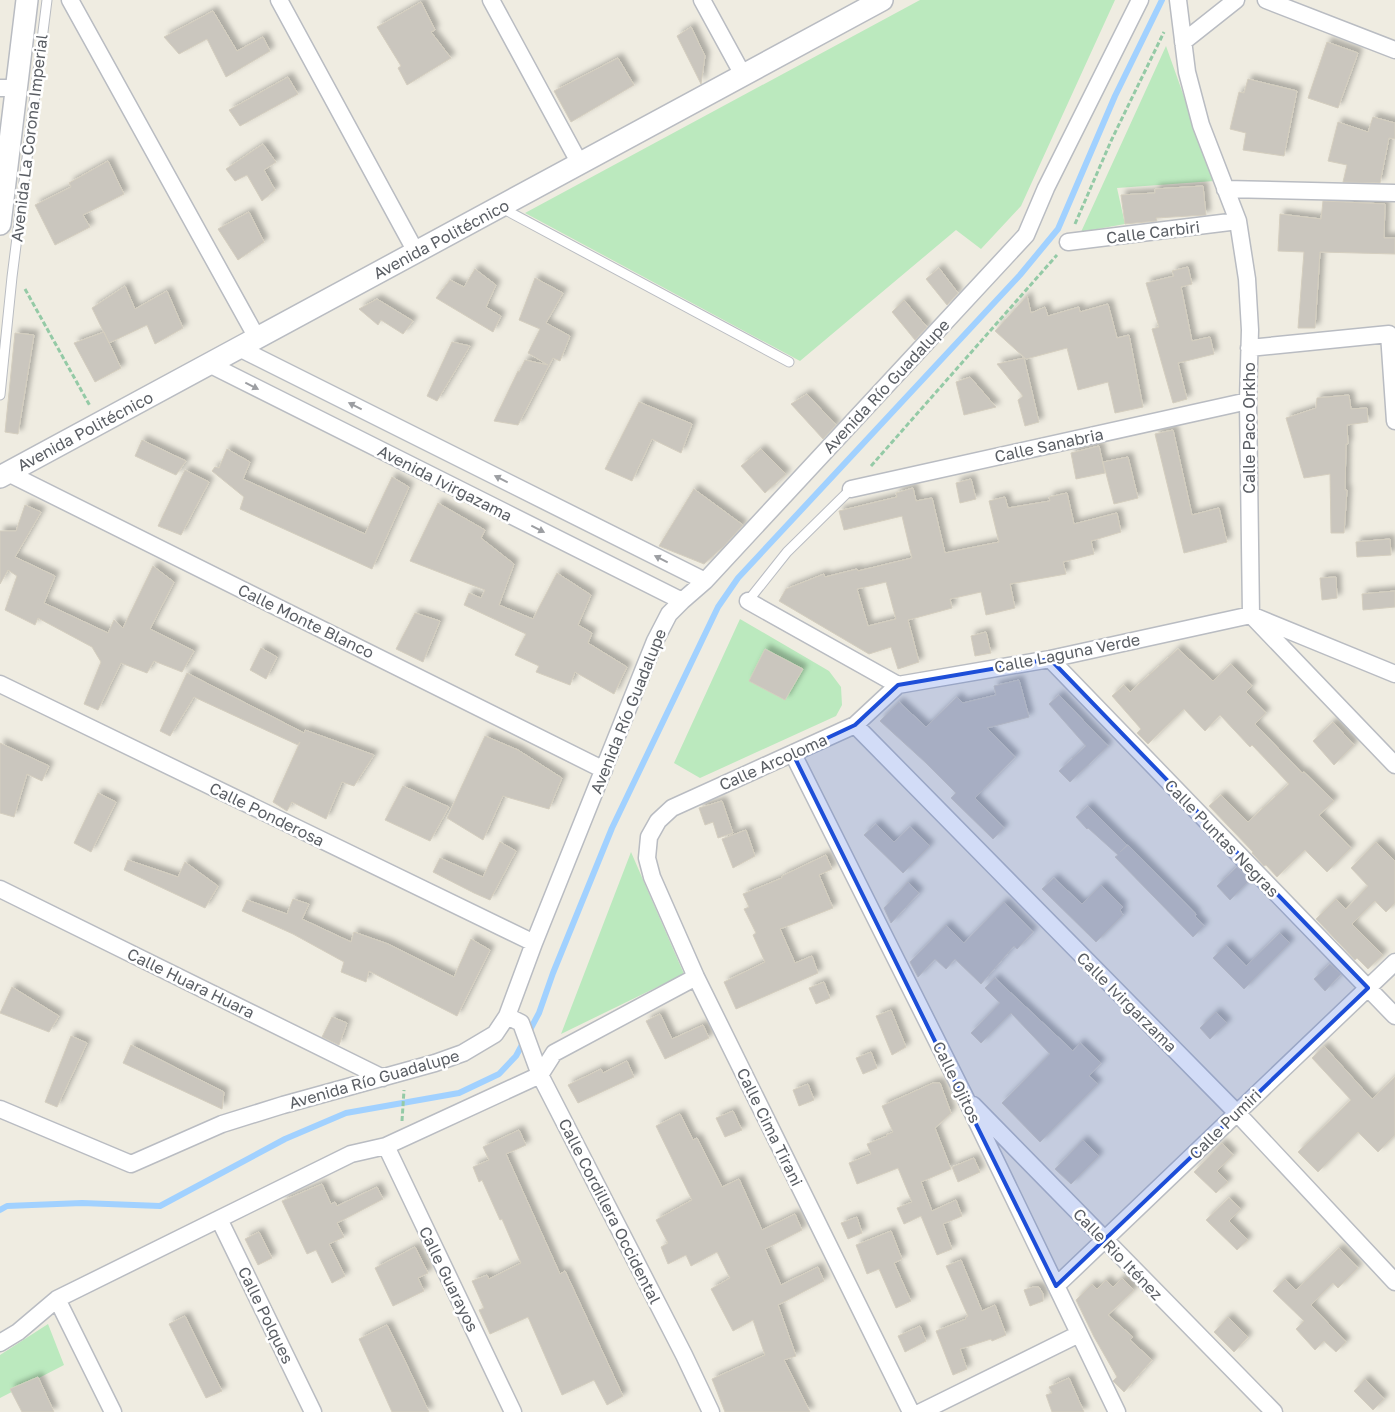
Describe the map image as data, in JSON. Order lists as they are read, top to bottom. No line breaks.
{"streets":{"street":["Avenida La Corona Imperial","Calle Carbiri","Avenida Politécnico","Avenida Río Guadalupe","Calle Paco Orkho","Calle Sanabria","Avenida Ivirgazama","Calle Monte Blanco","Calle Laguna Verde","Calle Arcoloma","Calle Ponderosa","Calle Puntas Negras","Calle Huara Huara","Calle Ivirgarzama","Calle Ojitos","Calle Pumiri","Calle Cima Tirani","Calle Cordillera Occidental","Calle Rio Iténez","Calle Guarayos","Calle Polques"]},"crossings":[["Calle Carbiri","Calle Paco Orkho"],["Avenida Politécnico","Avenida Ivirgazama"],["Avenida Politécnico","Calle Monte Blanco"],["Avenida Río Guadalupe","Avenida Ivirgazama"],["Avenida Río Guadalupe","Calle Monte Blanco"],["Avenida Río Guadalupe","Calle Ponderosa"],["Avenida Río Guadalupe","Calle Huara Huara"],["Avenida Río Guadalupe","Calle Cordillera Occidental"],["Calle Paco Orkho","Calle Sanabria"],["Calle Paco Orkho","Calle Laguna Verde"],["Calle Laguna Verde","Calle Arcoloma"],["Calle Laguna Verde","Calle Puntas Negras"],["Calle Arcoloma","Calle Ivirgarzama"],["Calle Arcoloma","Calle Ojitos"],["Calle Arcoloma","Calle Cima Tirani"],["Calle Puntas Negras","Calle Pumiri"],["Calle Ivirgarzama","Calle Pumiri"],["Calle Ojitos","Calle Pumiri"],["Calle Ojitos","Calle Rio Iténez"],["Calle Pumiri","Calle Rio Iténez"]]}
